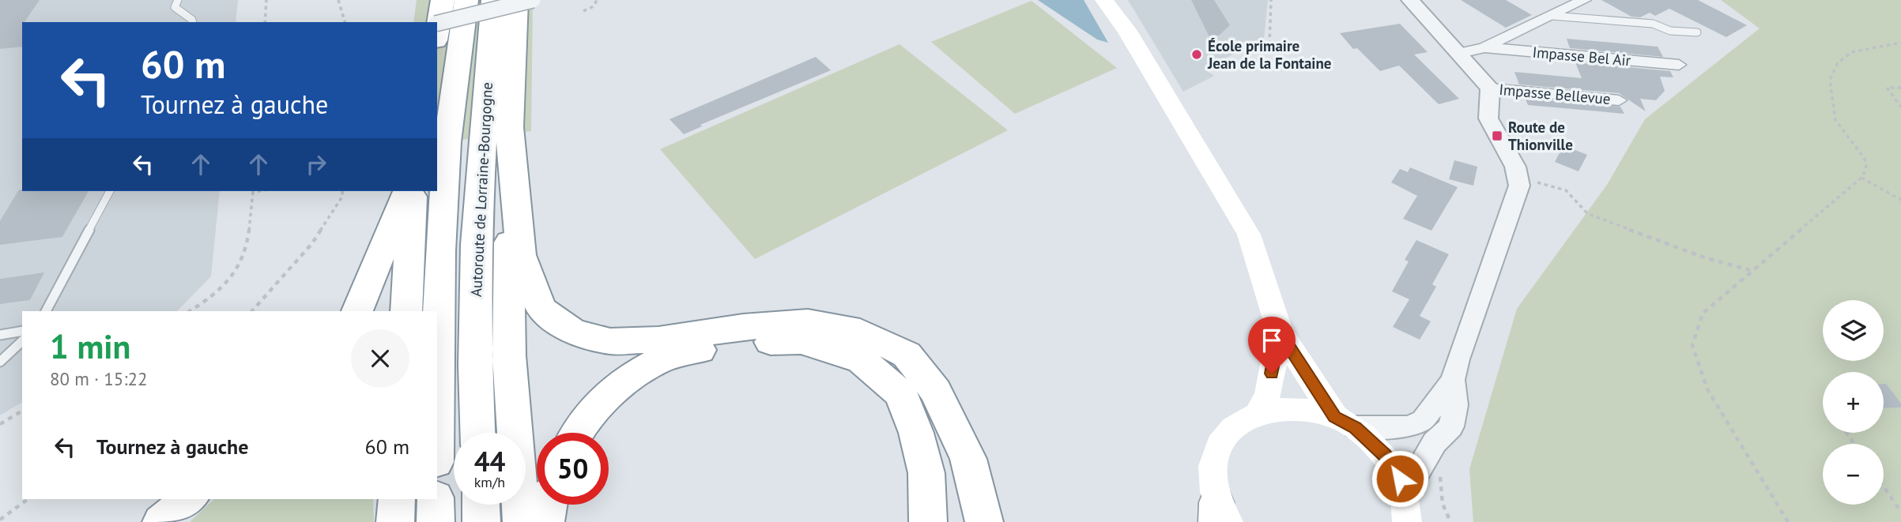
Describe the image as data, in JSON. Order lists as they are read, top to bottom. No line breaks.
{"streets":{"highway":["Autoroute de Lorraine-Bourgogne"],"street":["Impasse Bel Air","Impasse Bellevue"]},"places":{"other":["École primaire Jean de la Fontaine"],"transit":["Route de Thionville"]},"page":{"turn":["60 m","Tournez à gauche"],"map_buttons":["+","−"],"heading":["1 min","80 m · 15:22"],"list":[{"name":"Tournez à gauche","value":"60 m"}],"speed":"44 km/h","limit":"50"}}
